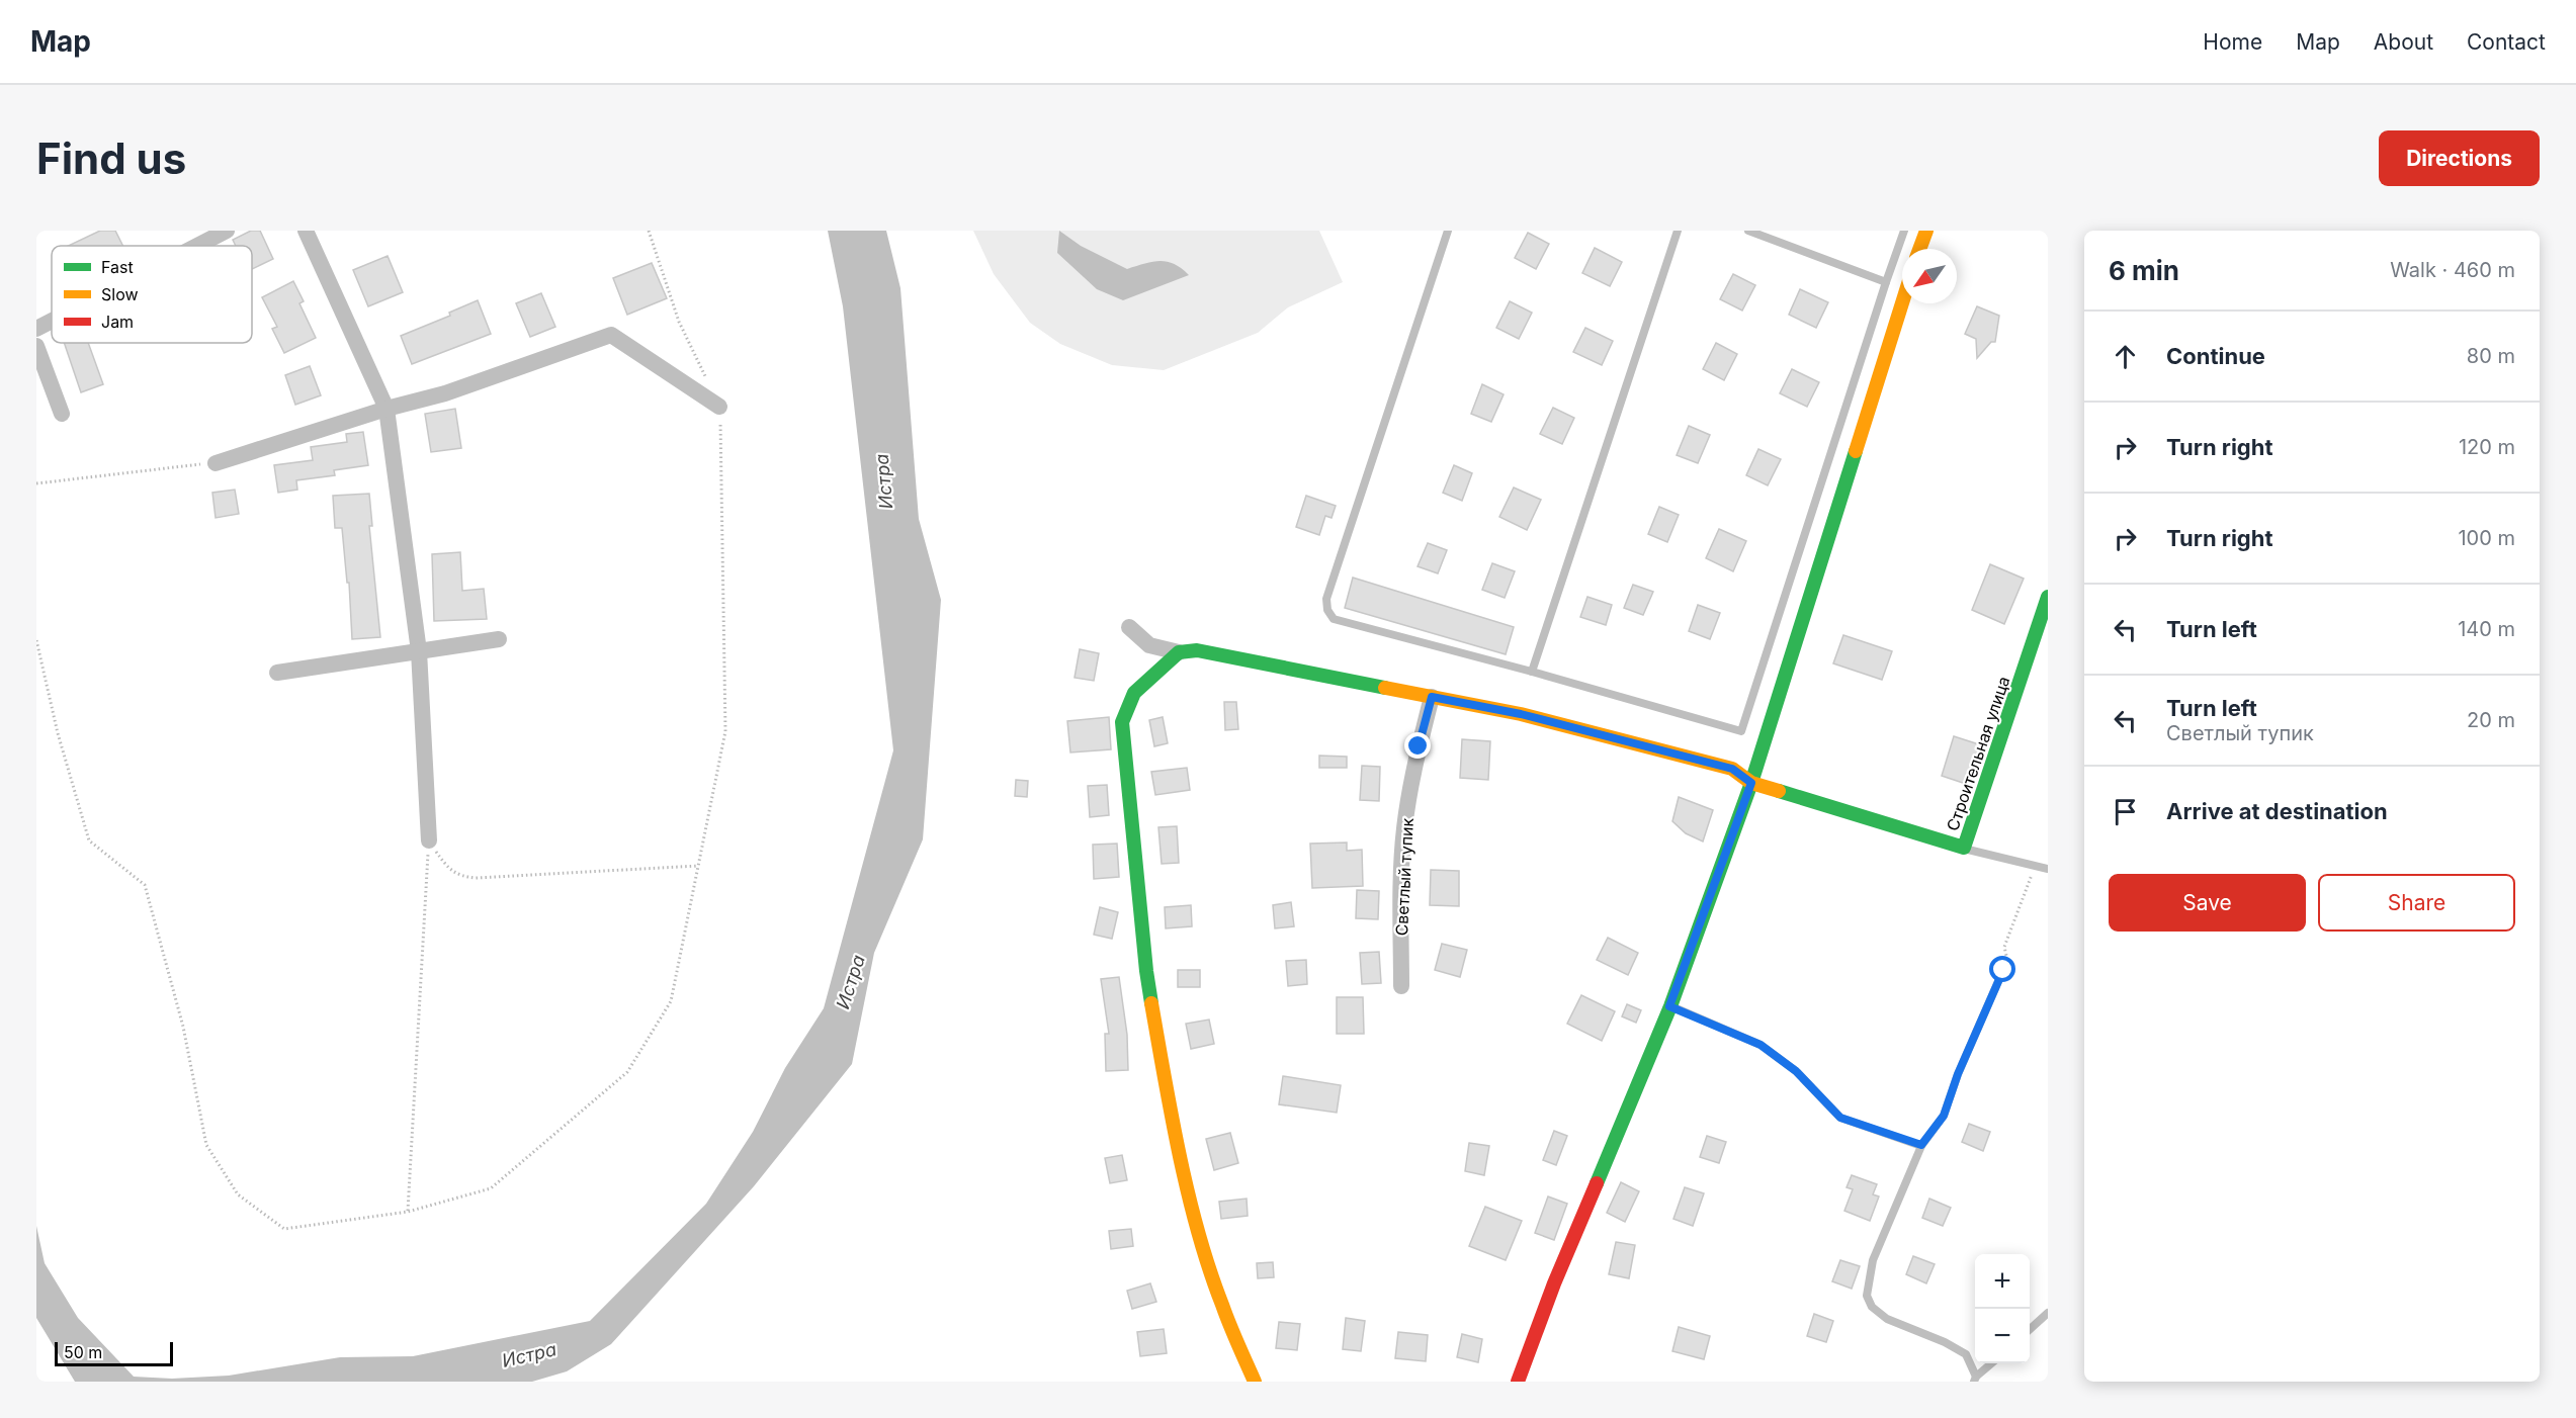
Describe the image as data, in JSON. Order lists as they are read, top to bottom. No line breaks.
{"streets":{"street":["Строительная улица","Светлый тупик"]},"crossings":[["Строительная улица","Светлый тупик"]],"water":["Истра"],"legend":["Fast","Slow","Jam"],"scale_bar":"50 m","north":"bottom left","page":{"header":"Map","nav":["Home","Map","About","Contact"],"buttons":["Directions",["Save","Share"]],"title":"Find us","heading":["6 min","Walk · 460 m"],"list":[["Continue","80 m"],["Turn right","120 m"],["Turn right","100 m"],["Turn left","140 m"],["Turn left","Светлый тупик","20 m"],"Arrive at destination"],"map_buttons":["+","−"],"scale":"50 m"}}
